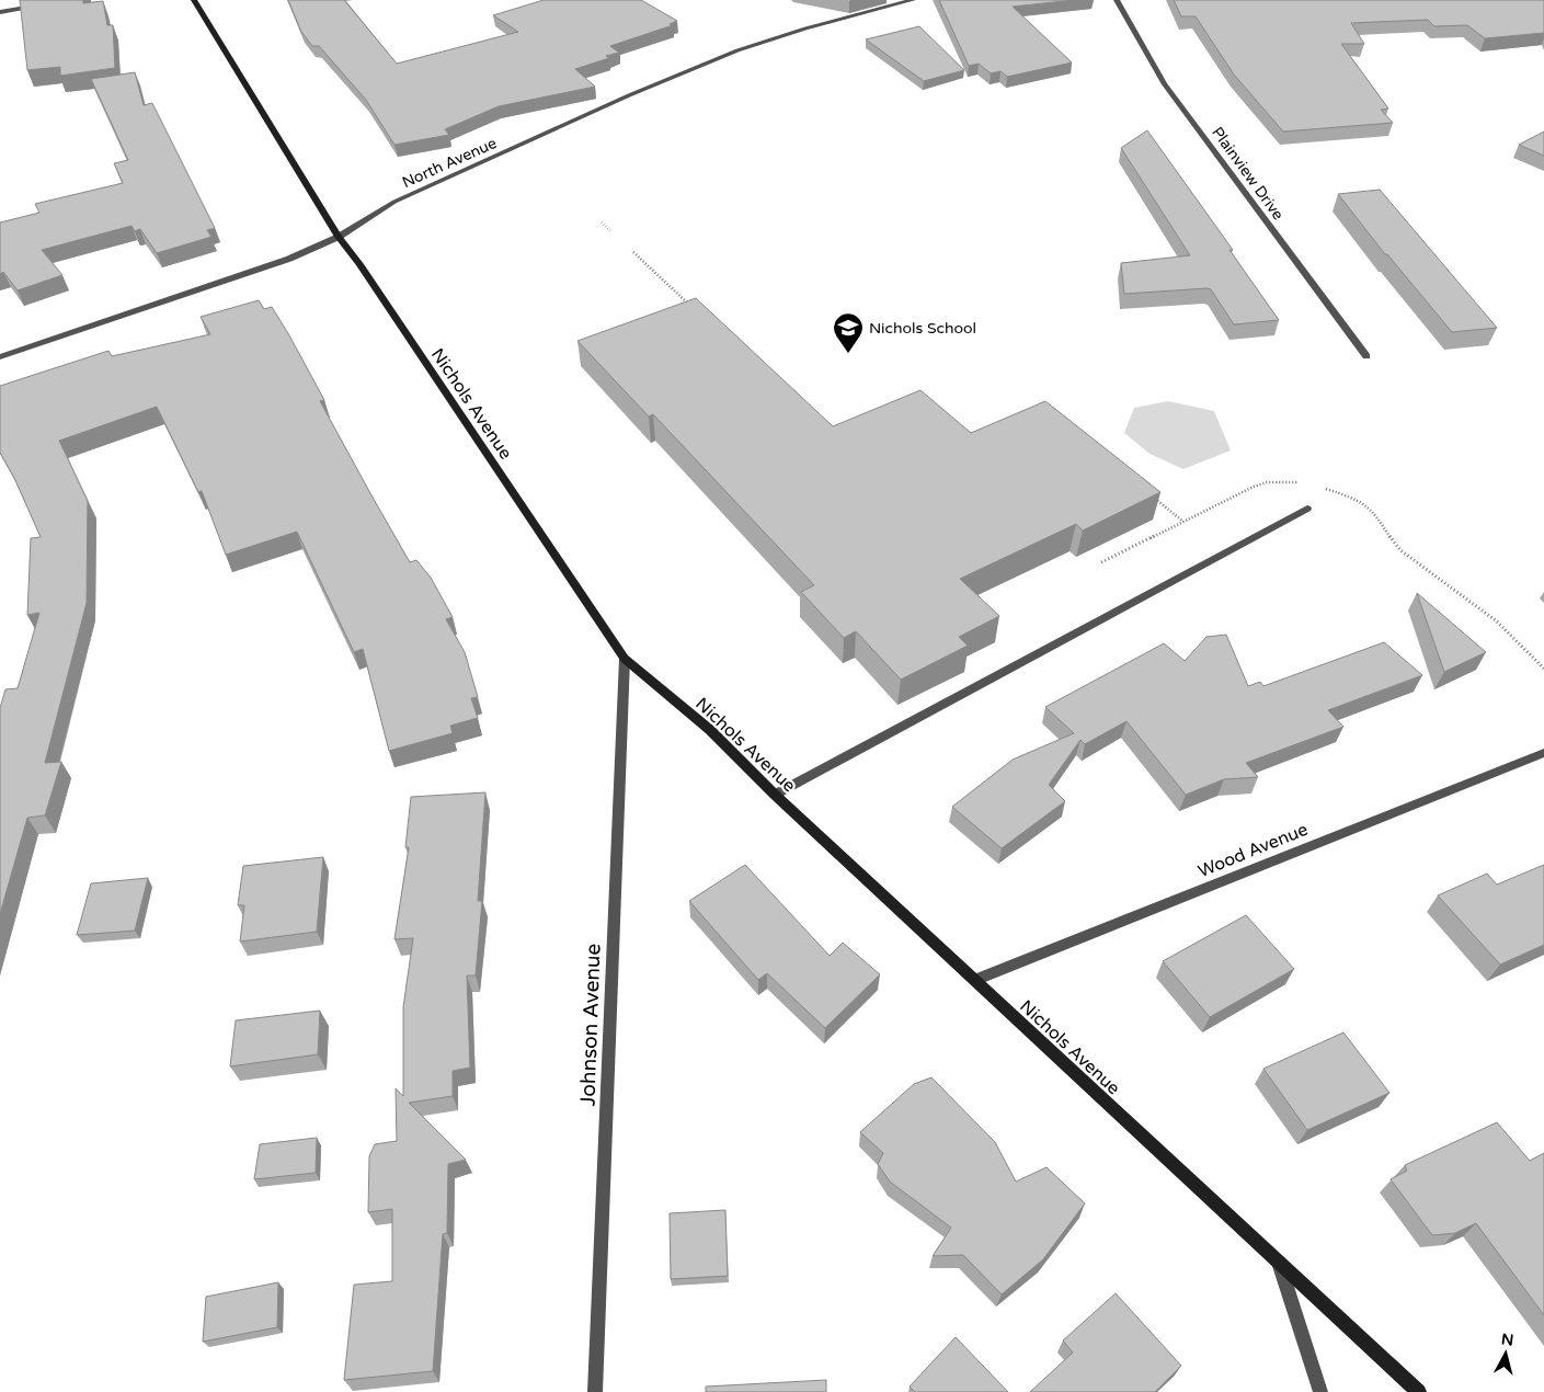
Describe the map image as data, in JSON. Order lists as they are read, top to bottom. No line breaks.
{"streets":{"main road":["Nichols Avenue"],"street":["North Avenue","Plainview Drive","Wood Avenue","Johnson Avenue"]},"crossings":[["North Avenue","Nichols Avenue"],["Nichols Avenue","Wood Avenue"],["Nichols Avenue","Johnson Avenue"]],"places":{"school or university":["Nichols School"]},"north":"top"}
